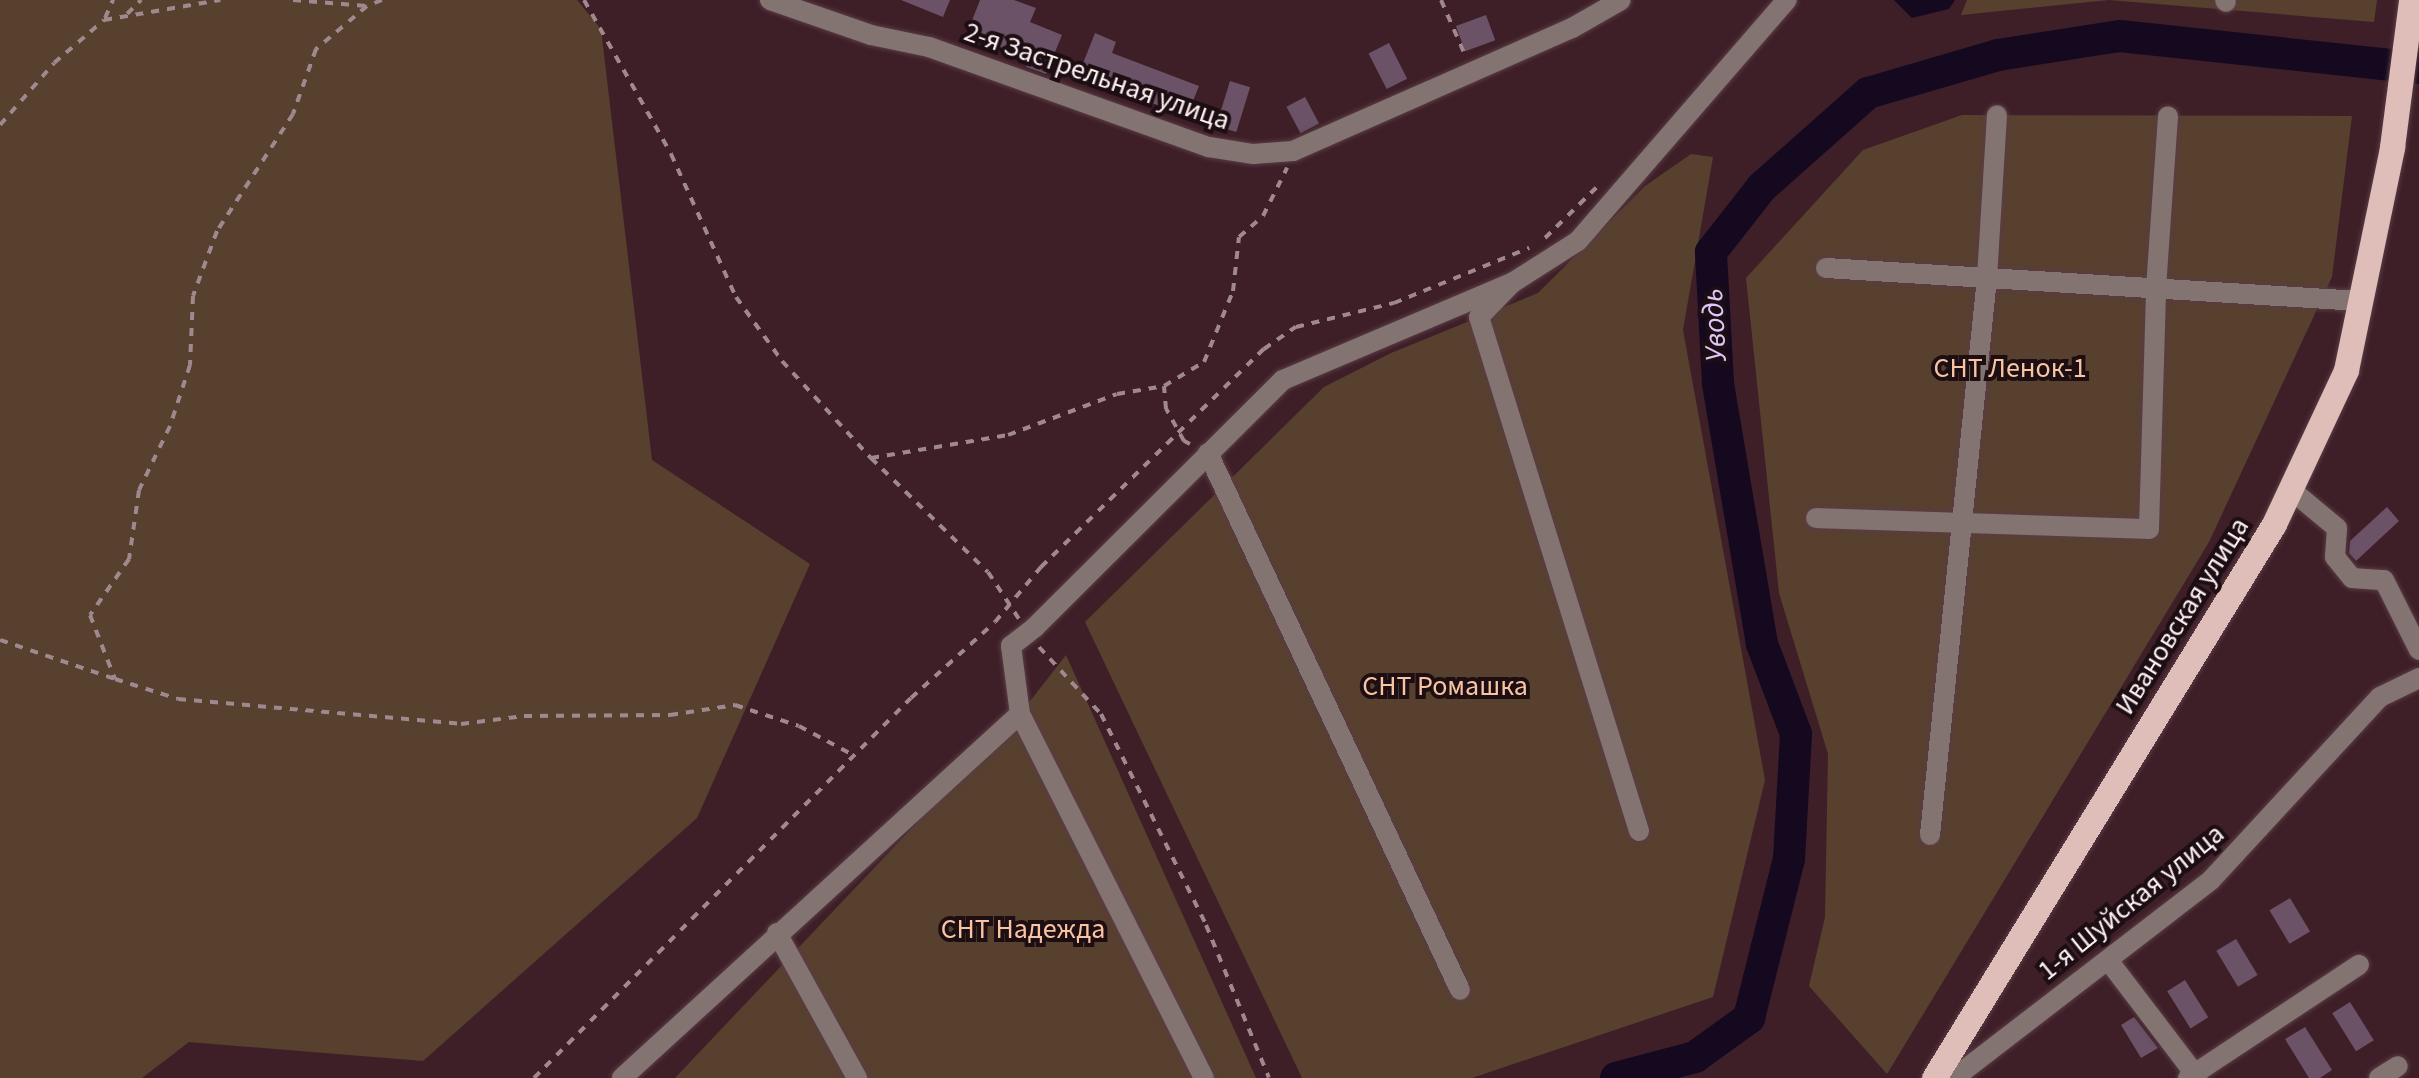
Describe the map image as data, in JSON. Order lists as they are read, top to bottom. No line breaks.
{"streets":{"main road":["Ивановская улица"],"street":["2-я Застрельная улица","1-я Шуйская улица"]},"water":["Уводь"],"parks":["СНТ Ленок-1","СНТ Ромашка","СНТ Надежда"]}
